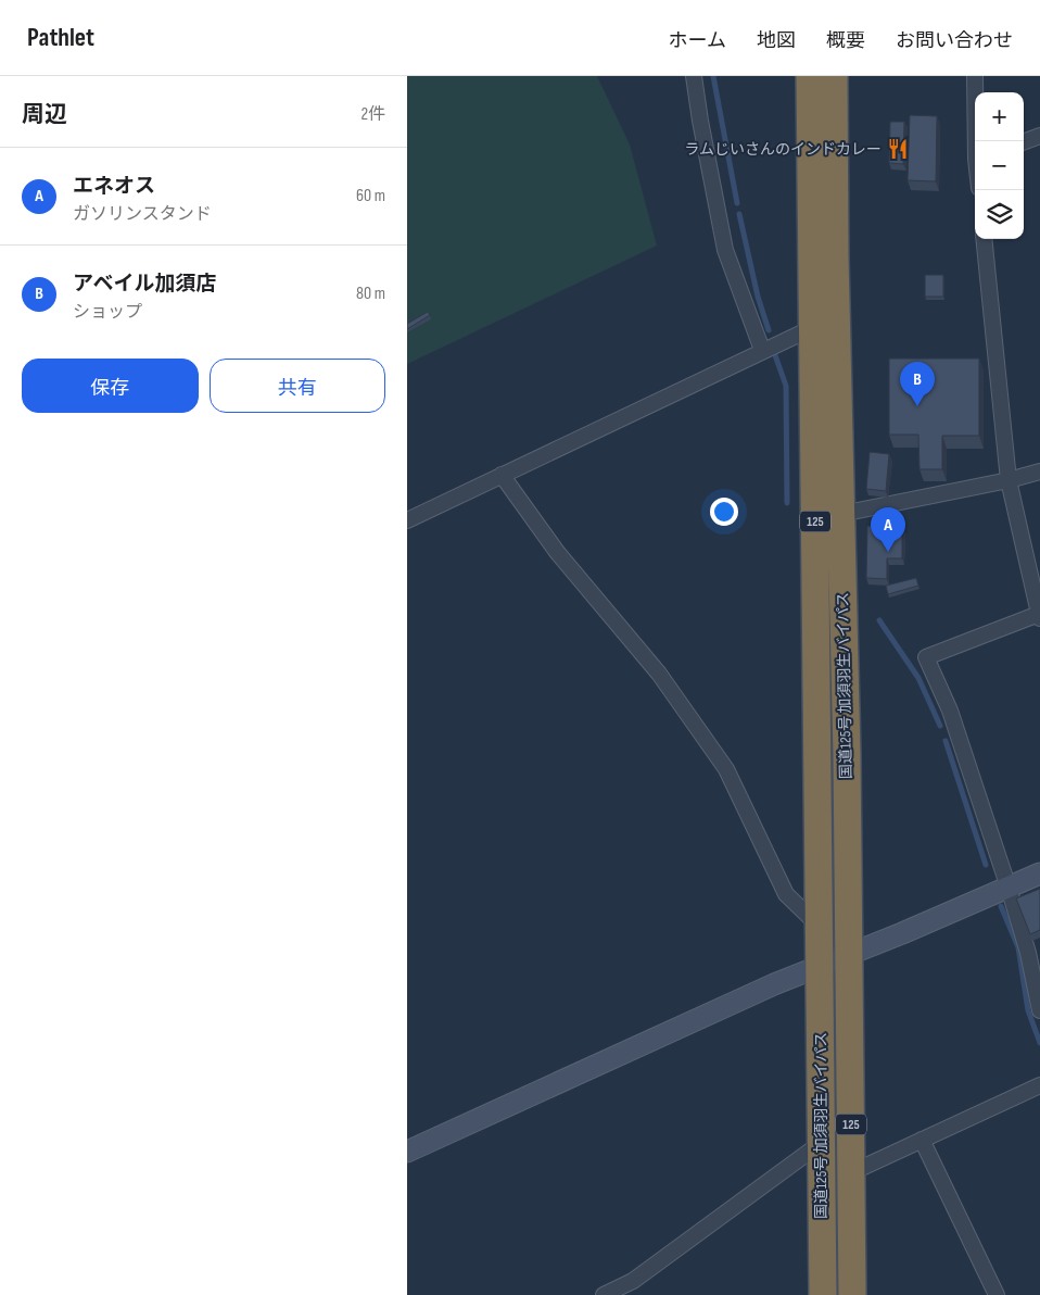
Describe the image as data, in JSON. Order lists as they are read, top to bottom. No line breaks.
{"streets":{"highway":["125","国道125号 加須羽生バイパス"]},"places":{"restaurant":["ラムじいさんのインドカレー"]},"page":{"header":"Pathlet","nav":["ホーム","地図","概要","お問い合わせ"],"heading":["周辺","2件"],"map_buttons":["+","−"],"list":[{"mark":"A","name":"エネオス","note":"ガソリンスタンド","value":"60 m"},{"mark":"B","name":"アベイル加須店","note":"ショップ","value":"80 m"}],"buttons":["保存","共有"],"pins":["B","A"]}}
